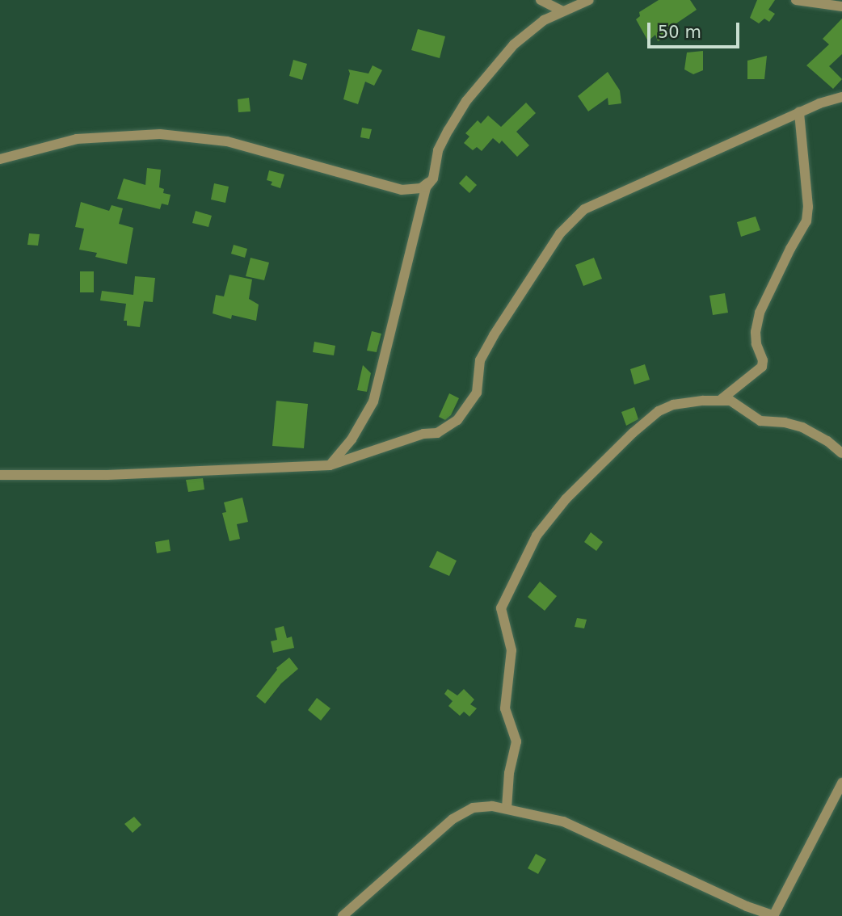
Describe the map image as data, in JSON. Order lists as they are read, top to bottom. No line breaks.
{"scale_bar":"50 m"}
